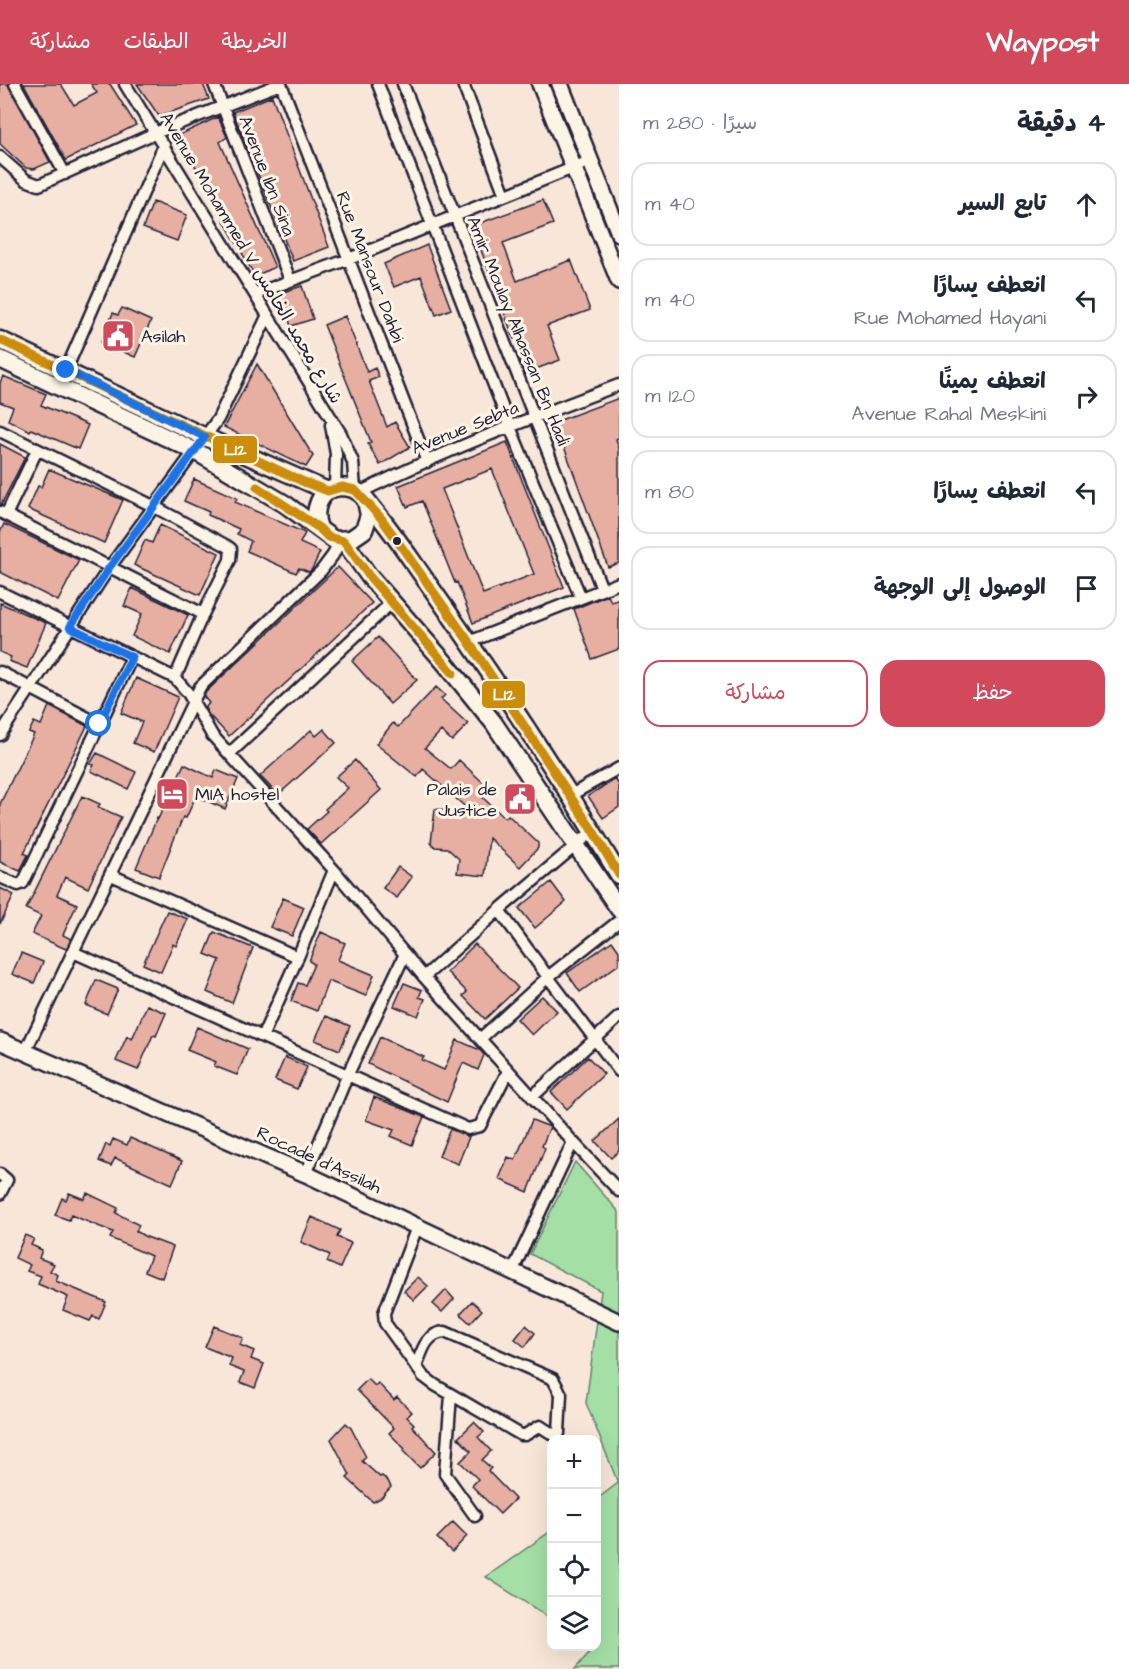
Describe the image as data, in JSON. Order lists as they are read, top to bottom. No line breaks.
{"streets":{"street":["Avenue Ibn Sina","Avenue Mohammed V شارع محمد الخامس","Rue Mansour Dahbi","Amir Moulay Alhassan Bn Hadi","Avenue Sebta","Rocade d'Assilah"]},"crossings":[["Avenue Mohammed V شارع محمد الخامس","Avenue Sebta"],["Rue Mansour Dahbi","Avenue Sebta"],["Amir Moulay Alhassan Bn Hadi","Avenue Sebta"]],"places":{"public building":["Asilah","Palais de Justice"],"hotel":["MIA hostel"]},"lines":["transit line LI2"],"page":{"header":"Waypost","nav":["الخريطة","الطبقات","مشاركة"],"heading":["4 دقيقة","سيرًا · 280 m"],"list":[["تابع السير","40 m"],["انعطف يسارًا","Rue Mohamed Hayani","40 m"],["انعطف يمينًا","Avenue Rahal Meskini","120 m"],["انعطف يسارًا","80 m"],"الوصول إلى الوجهة"],"buttons":["حفظ","مشاركة"],"map_buttons":["+","−"]}}
